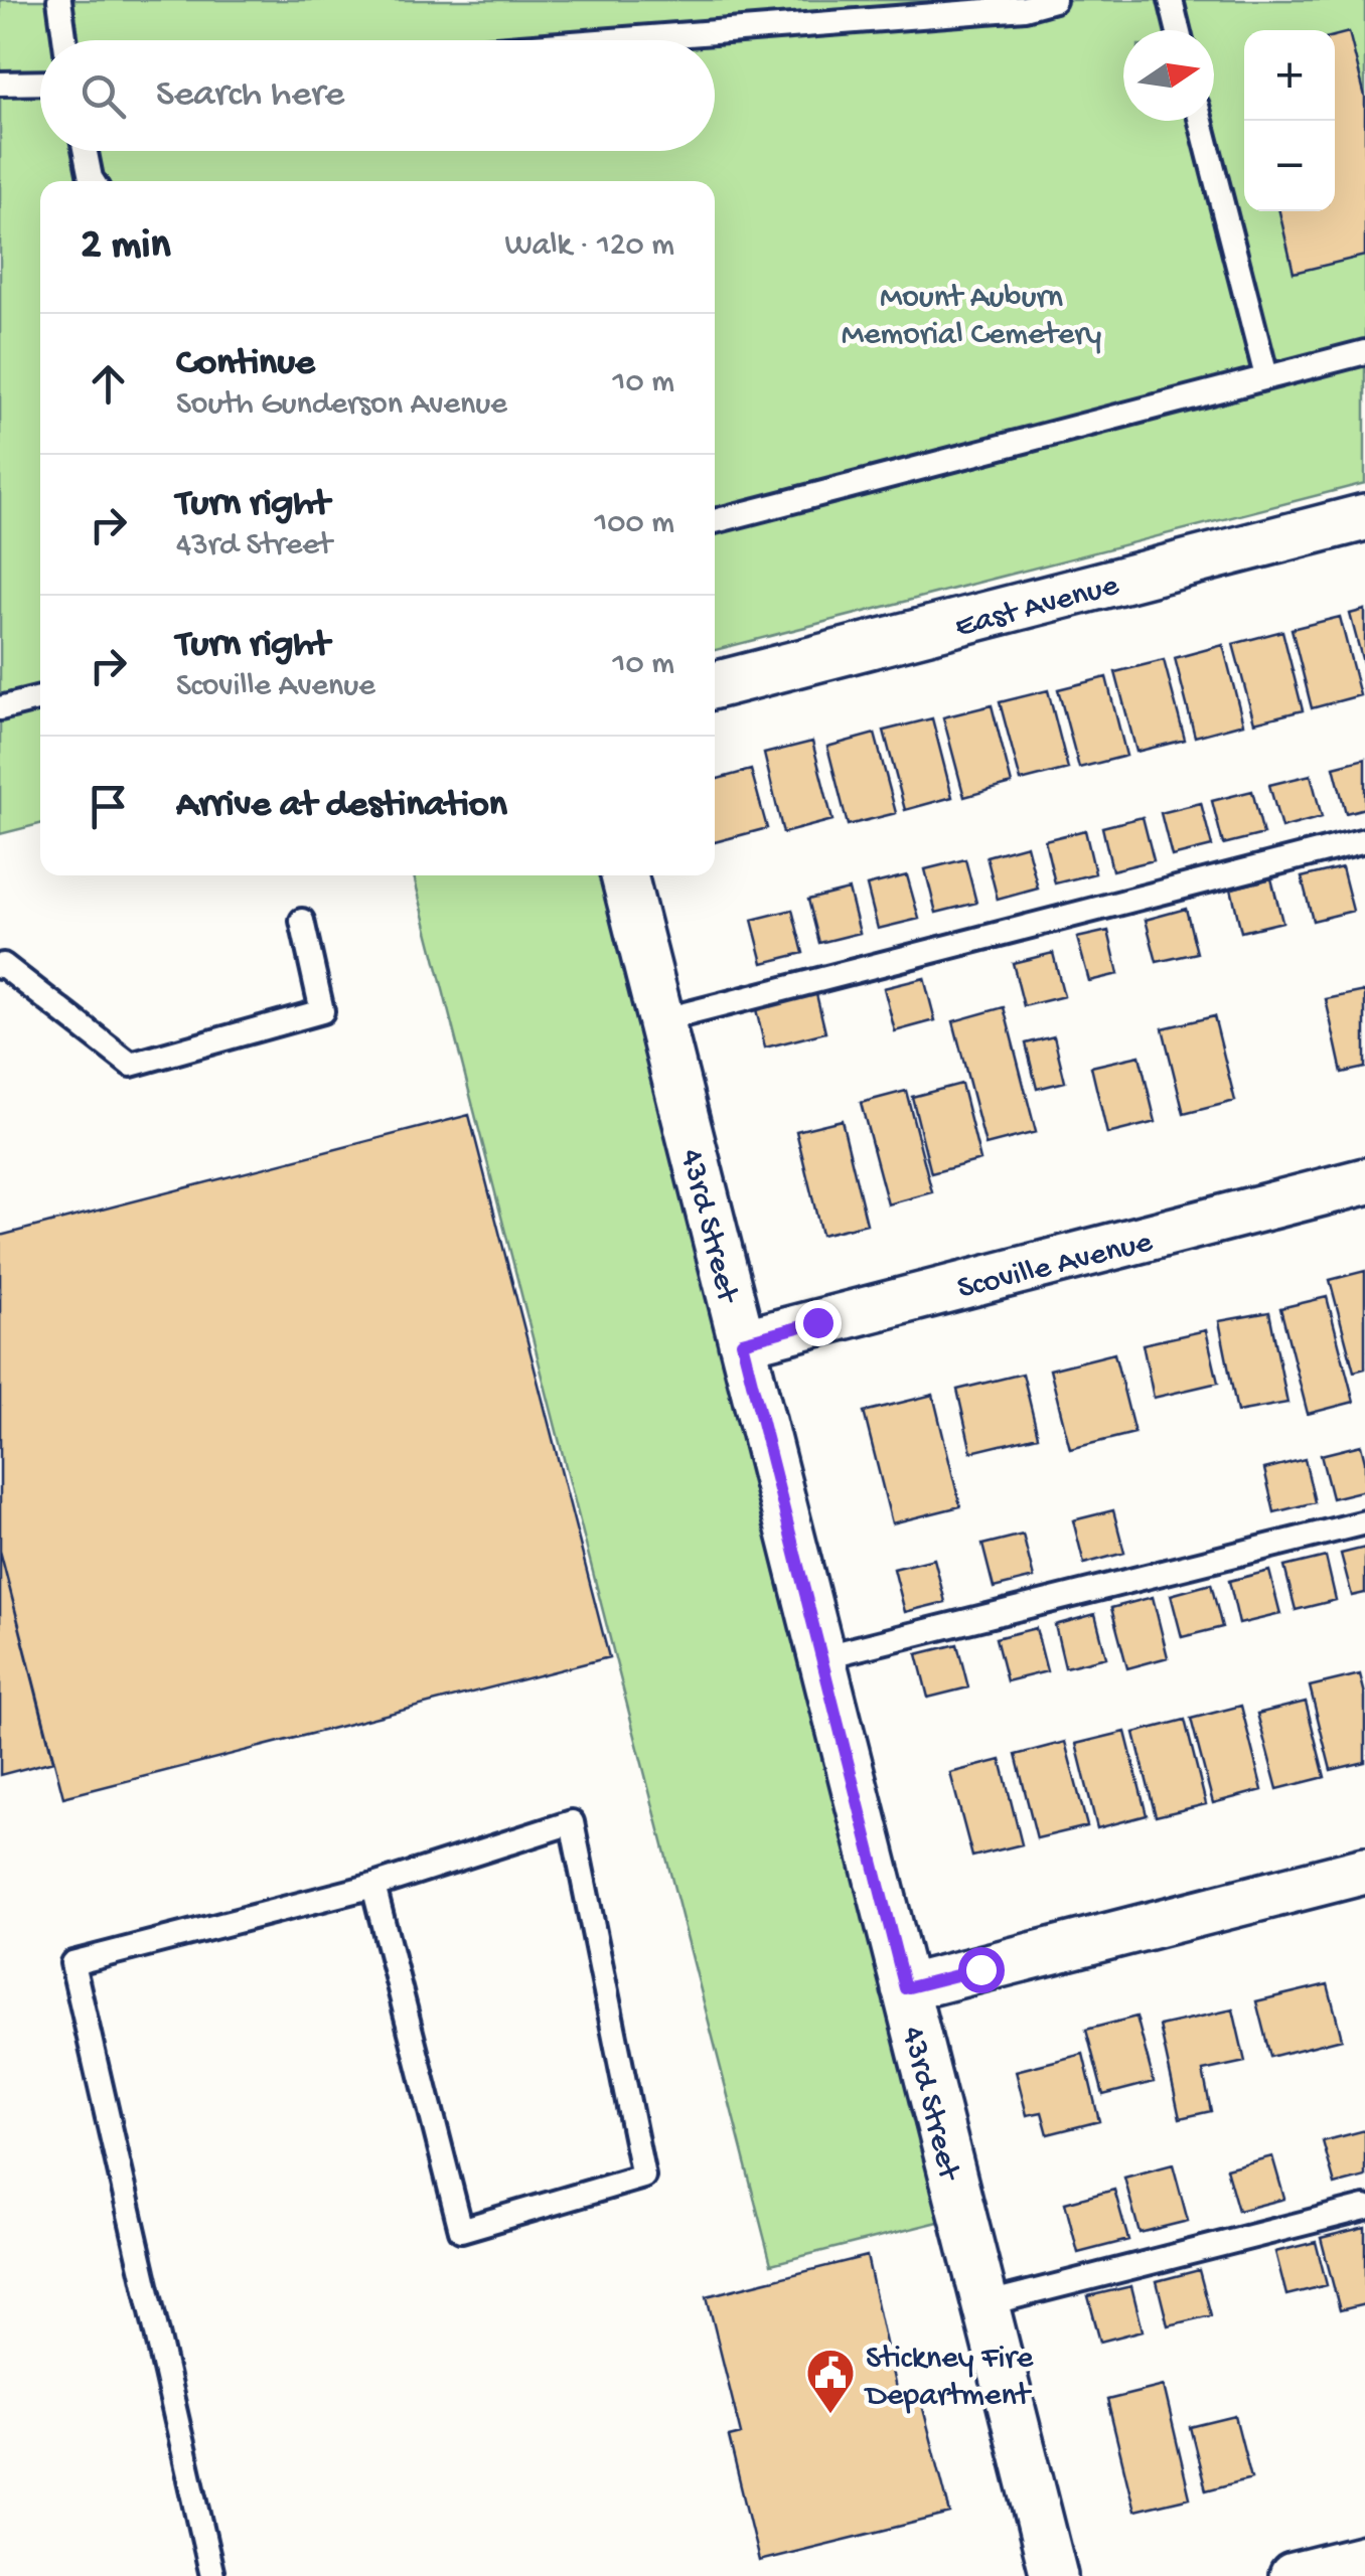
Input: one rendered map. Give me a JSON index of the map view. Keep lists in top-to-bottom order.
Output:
{
  "streets": {
    "street": ["East Avenue", "43rd Street", "Scoville Avenue"]
  },
  "crossings": [
    ["43rd Street", "Scoville Avenue"]
  ],
  "parks": ["Mount Auburn Memorial Cemetery"],
  "places": {
    "public building": ["Stickney Fire Department"]
  },
  "north": "right",
  "page": {
    "map_buttons": ["+", "−"],
    "search": "Search here",
    "heading": ["2 min", "Walk · 120 m"],
    "list": [
      ["Continue", "South Gunderson Avenue", "10 m"],
      ["Turn right", "43rd Street", "100 m"],
      ["Turn right", "Scoville Avenue", "10 m"],
      "Arrive at destination"
    ]
  }
}
